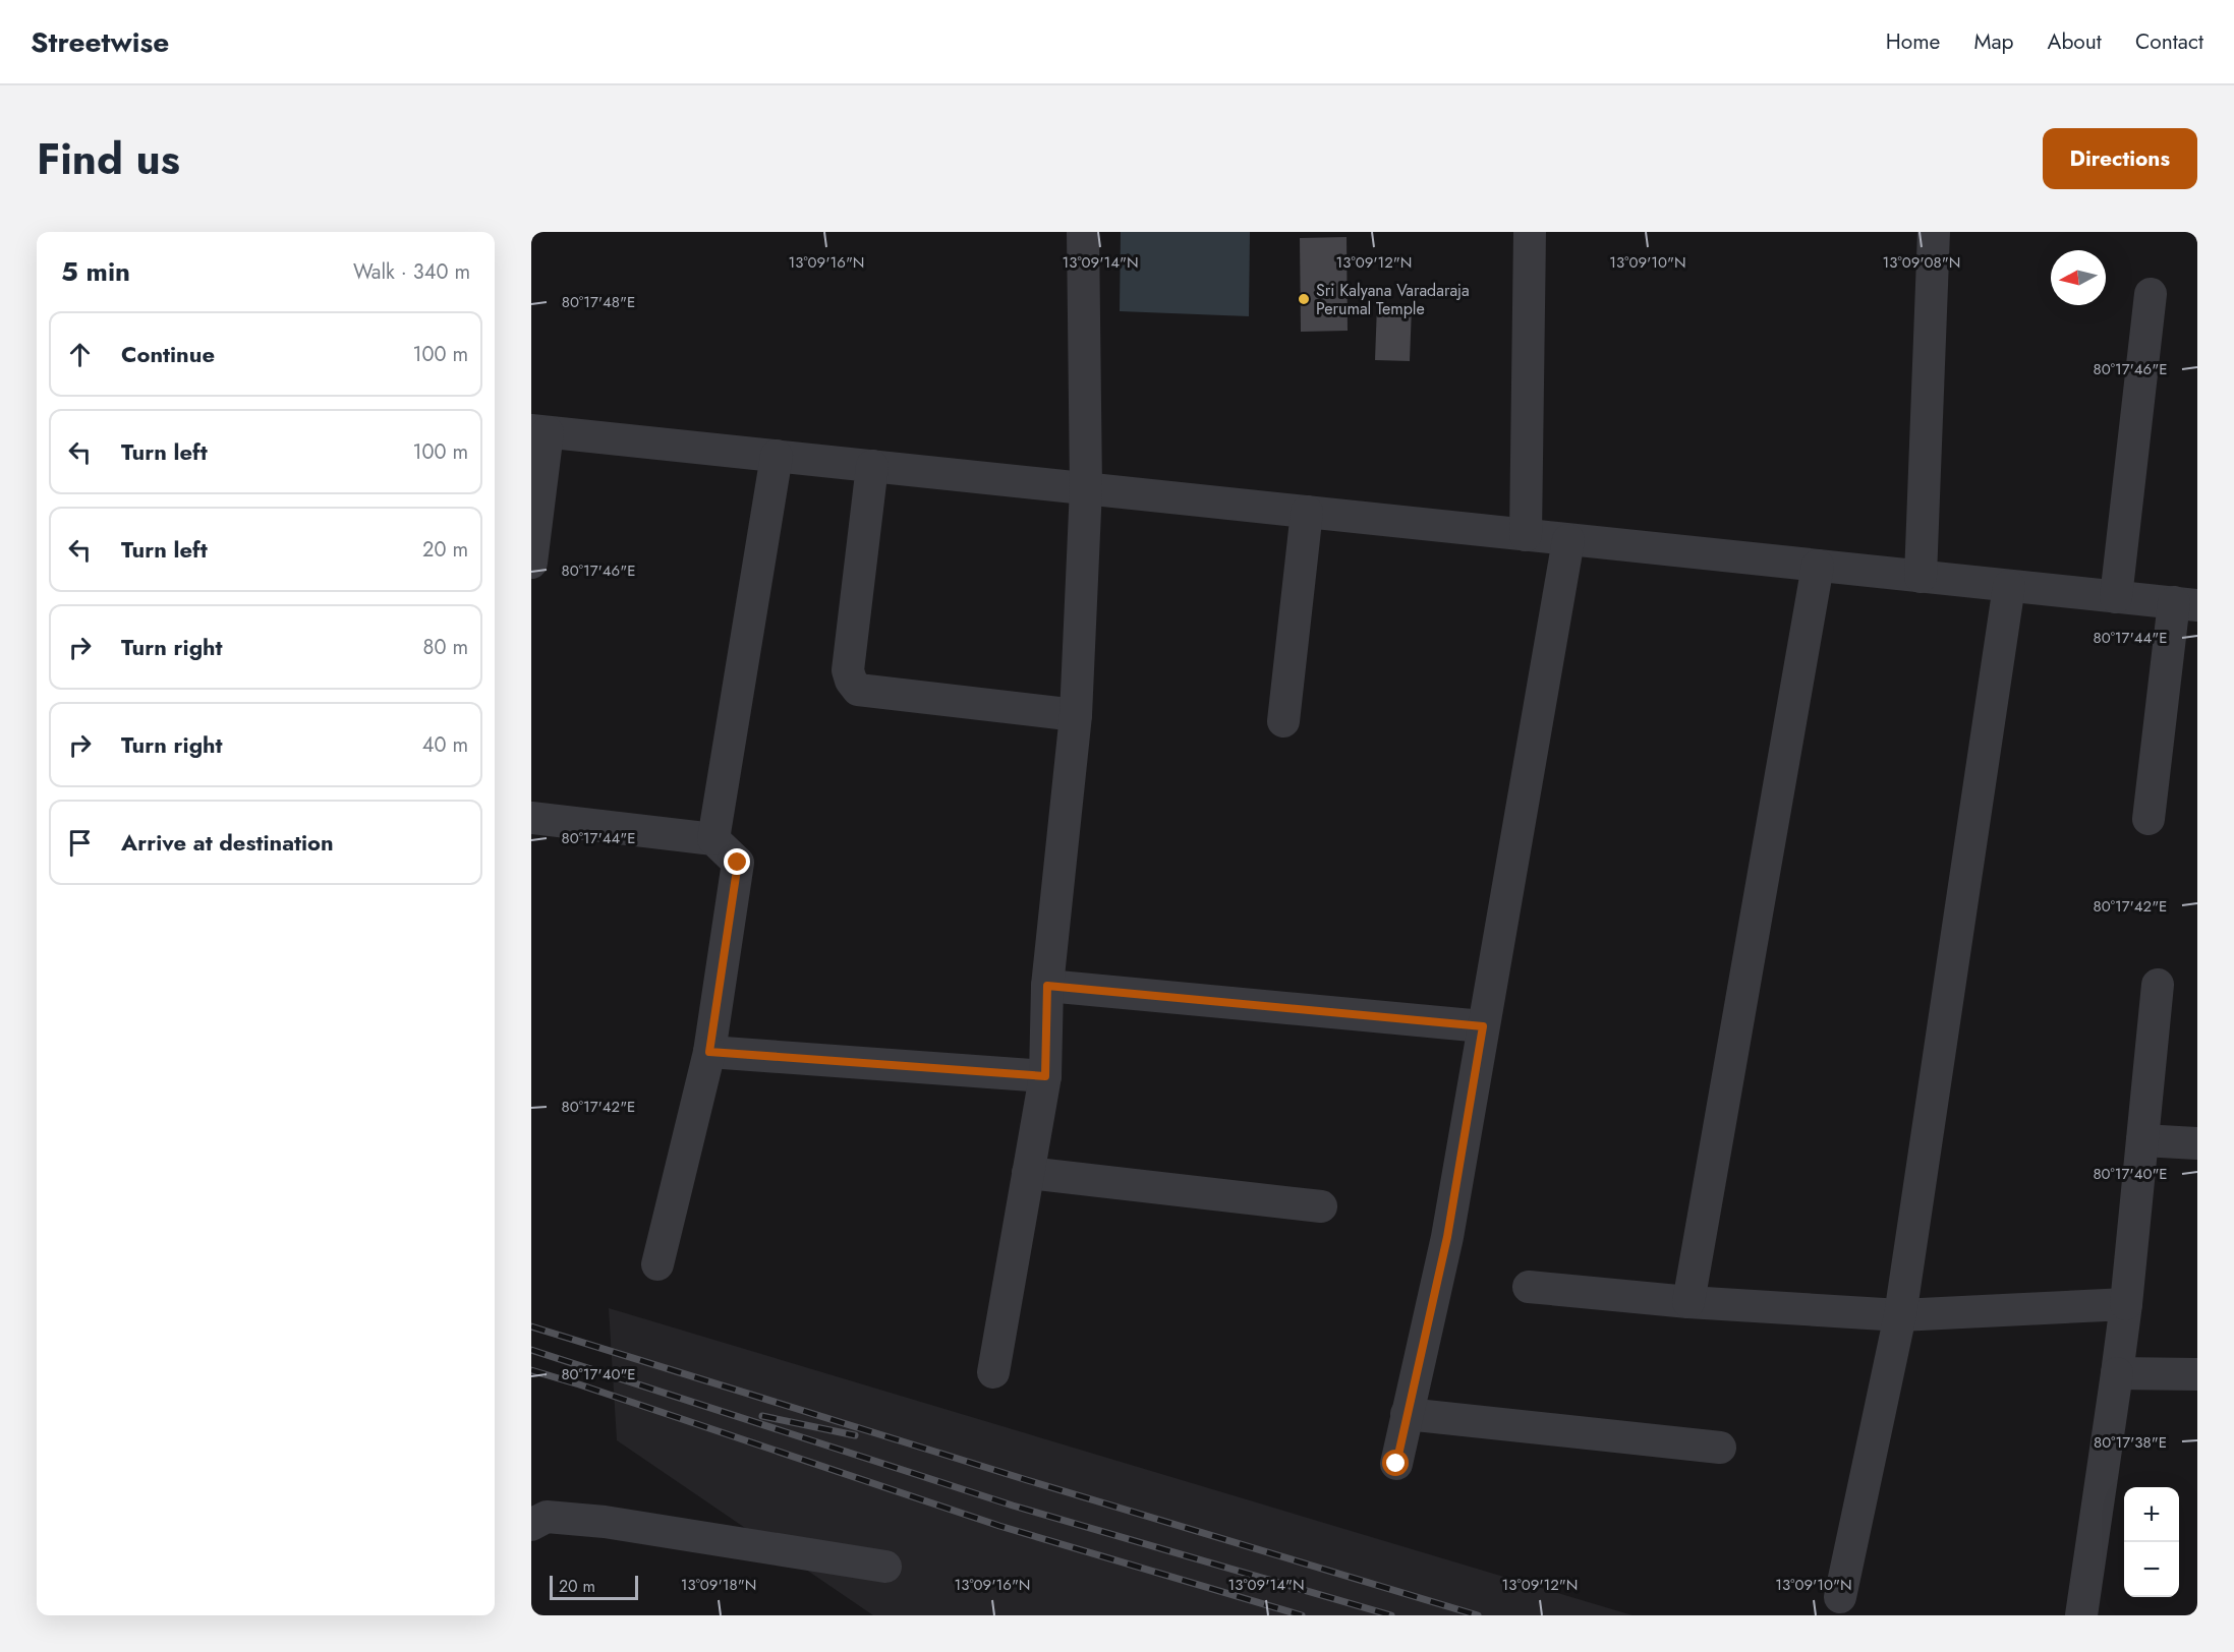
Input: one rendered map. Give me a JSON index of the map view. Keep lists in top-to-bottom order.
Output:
{
  "places": ["Sri Kalyana Varadaraja Perumal Temple"],
  "scale_bar": "20 m",
  "north": "left",
  "page": {
    "header": "Streetwise",
    "nav": [
      "Home",
      "Map",
      "About",
      "Contact"
    ],
    "title": "Find us",
    "buttons": "Directions",
    "heading": ["5 min", "Walk · 340 m"],
    "list": [
      ["Continue", "100 m"],
      ["Turn left", "100 m"],
      ["Turn left", "20 m"],
      ["Turn right", "80 m"],
      ["Turn right", "40 m"],
      "Arrive at destination"
    ],
    "map_buttons": ["+", "−"],
    "scale": "20 m"
  },
  "coordinates": [
    "13°09'16\"N",
    "13°09'14\"N",
    "13°09'12\"N",
    "13°09'10\"N",
    "13°09'08\"N",
    "80°17'48\"E",
    "80°17'46\"E",
    "80°17'44\"E",
    "80°17'42\"E",
    "80°17'40\"E",
    "80°17'38\"E",
    "13°09'18\"N"
  ]
}
